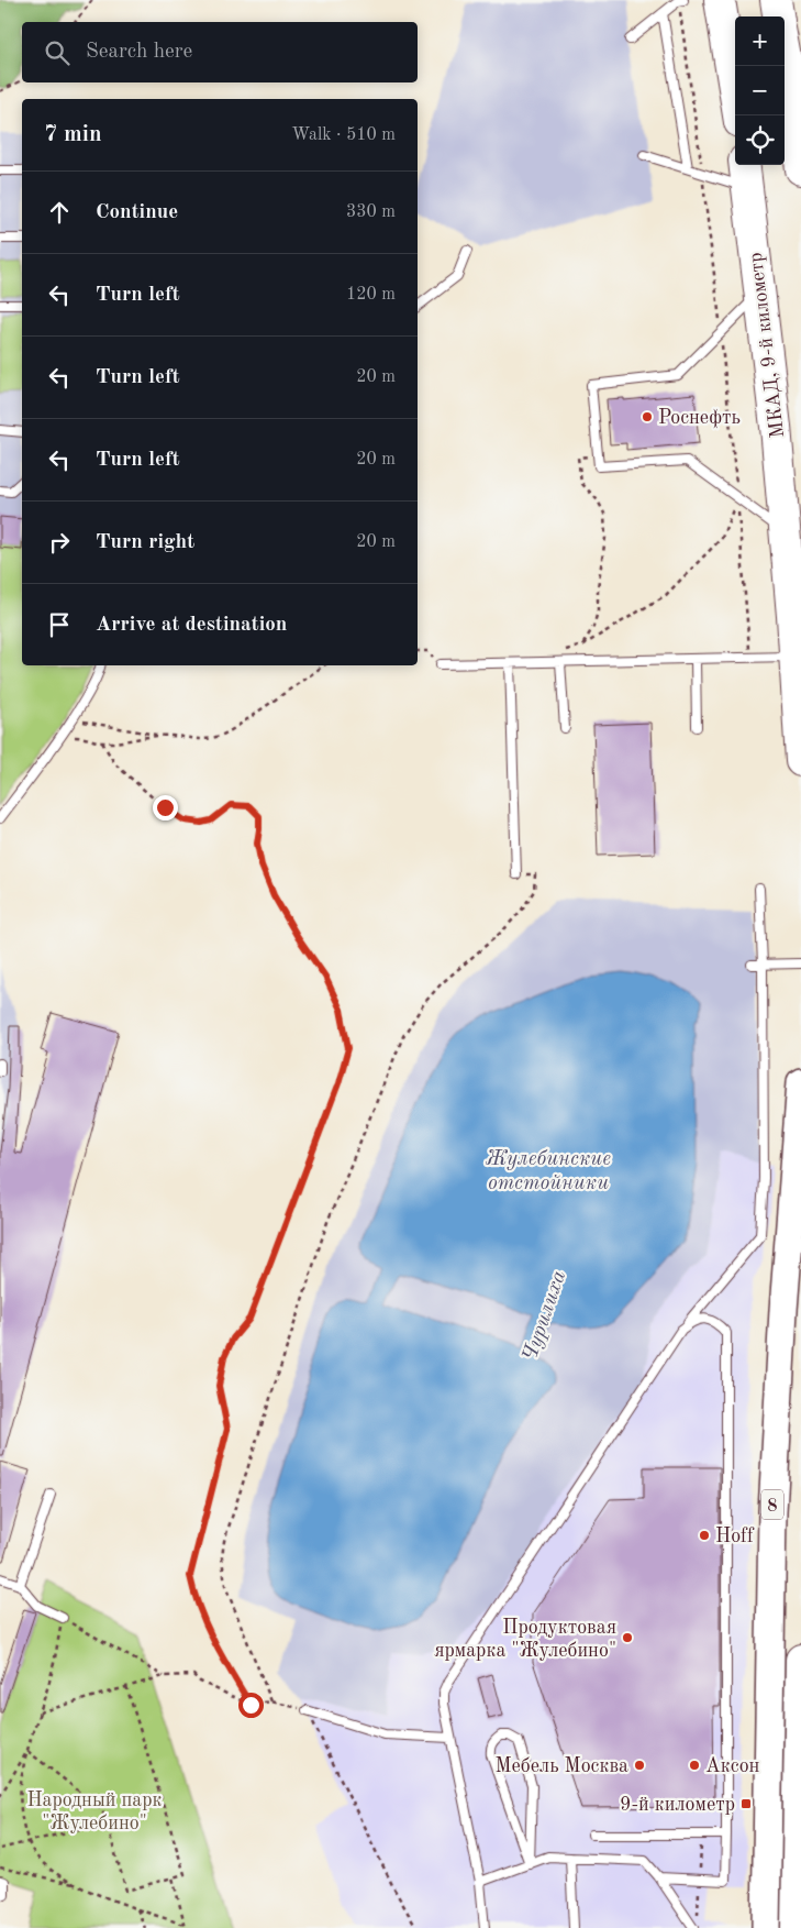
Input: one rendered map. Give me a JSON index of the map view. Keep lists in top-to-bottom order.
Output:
{
  "streets": {
    "highway": ["МКАД, 9-й километр"],
    "main road": ["8"]
  },
  "water": ["Жулебинские отстойники", "Чурилиха"],
  "parks": ["Народный парк \"Жулебино\""],
  "places": {
    "other": [
      "Роснефть",
      "Hoff",
      "Продуктовая ярмарка \"Жулебино\"",
      "Мебель Москва",
      "Аксон"
    ],
    "transit": ["9-й километр"]
  },
  "page": {
    "map_buttons": ["+", "−"],
    "search": "Search here",
    "heading": ["7 min", "Walk · 510 m"],
    "list": [
      ["Continue", "330 m"],
      ["Turn left", "120 m"],
      ["Turn left", "20 m"],
      ["Turn left", "20 m"],
      ["Turn right", "20 m"],
      "Arrive at destination"
    ]
  }
}
